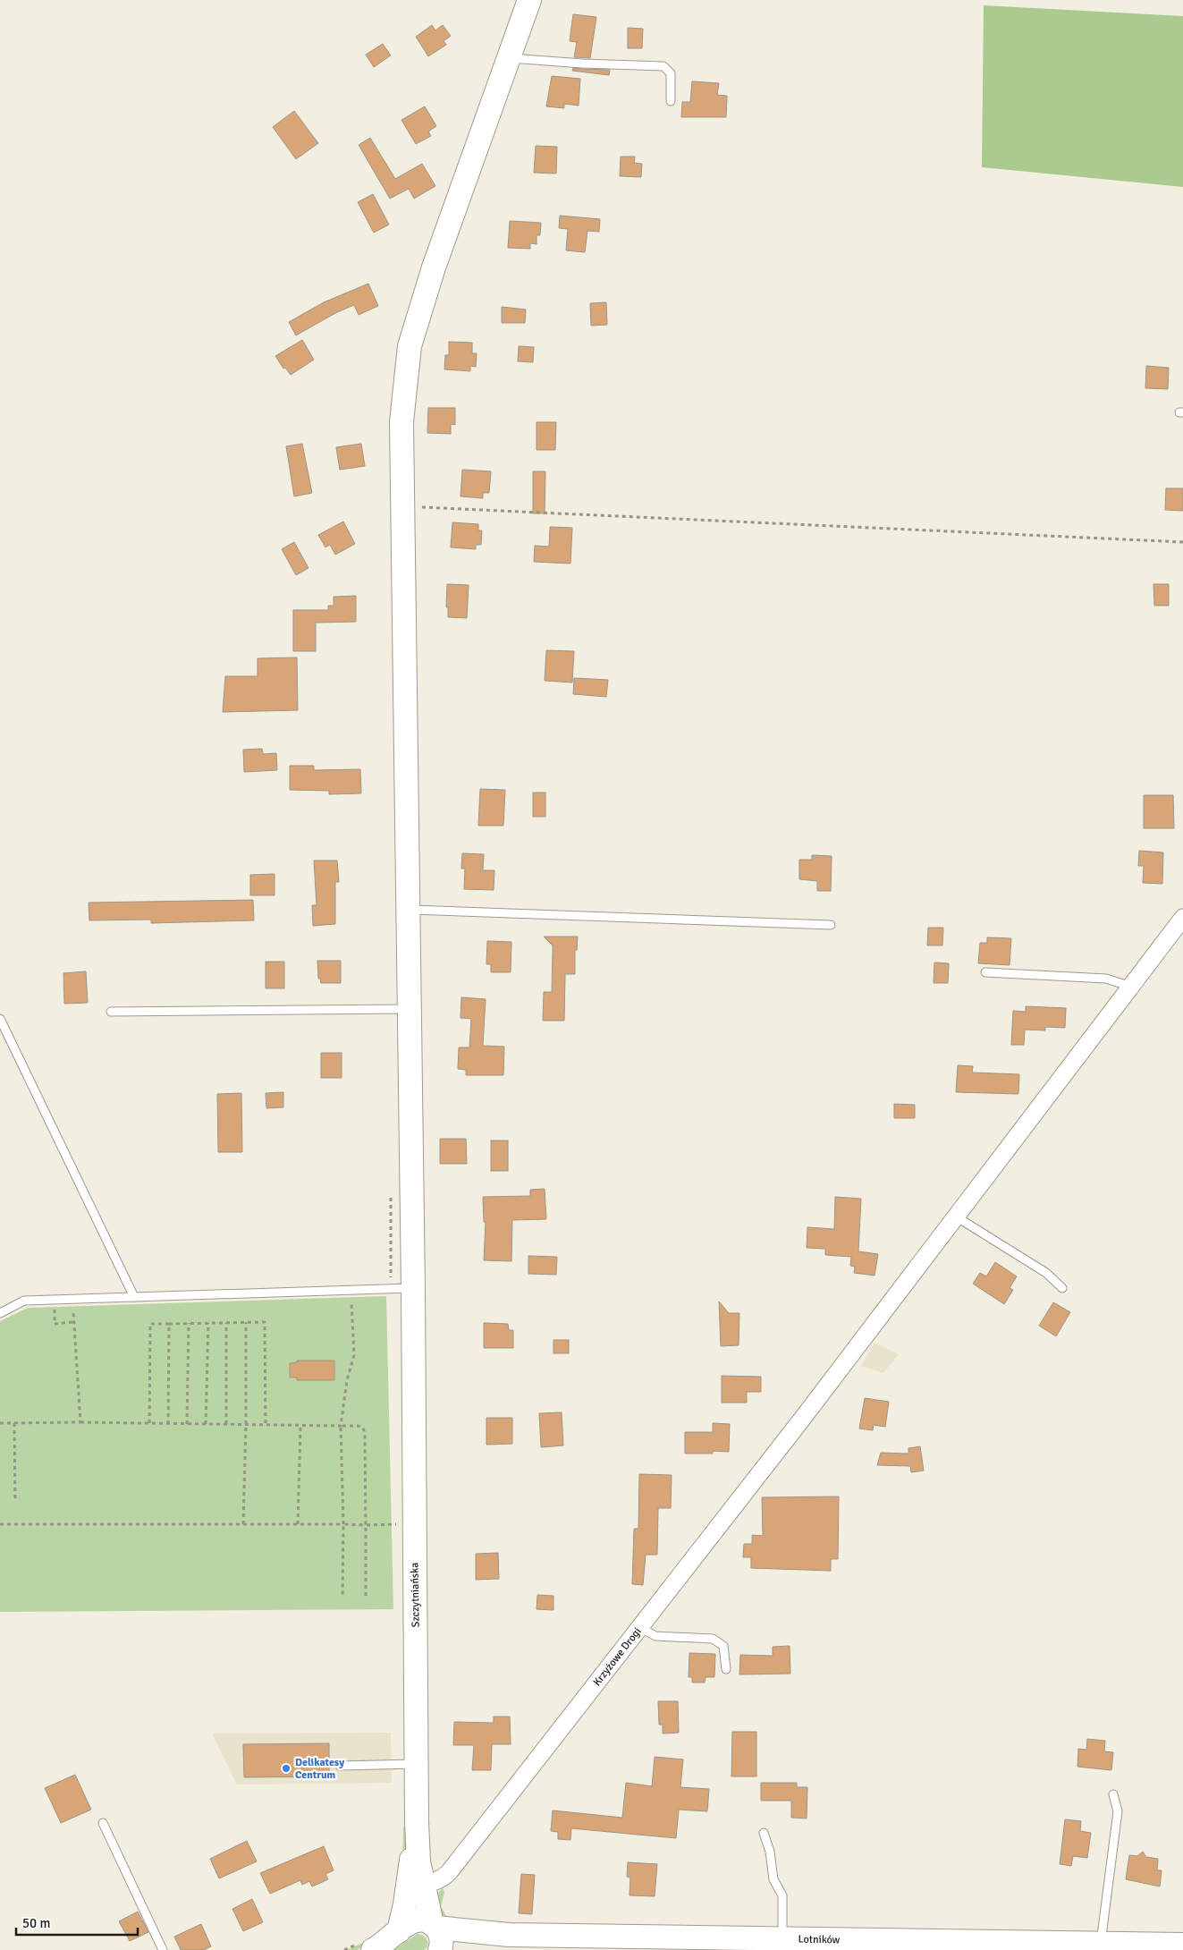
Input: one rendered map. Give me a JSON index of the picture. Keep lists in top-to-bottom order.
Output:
{
  "streets": {
    "street": ["Szczytniańska", "Krzyżowe Drogi", "Lotników"]
  },
  "crossings": [
    ["Szczytniańska", "Krzyżowe Drogi"],
    ["Szczytniańska", "Lotników"]
  ],
  "places": ["Delikatesy Centrum"],
  "scale_bar": "50 m"
}
